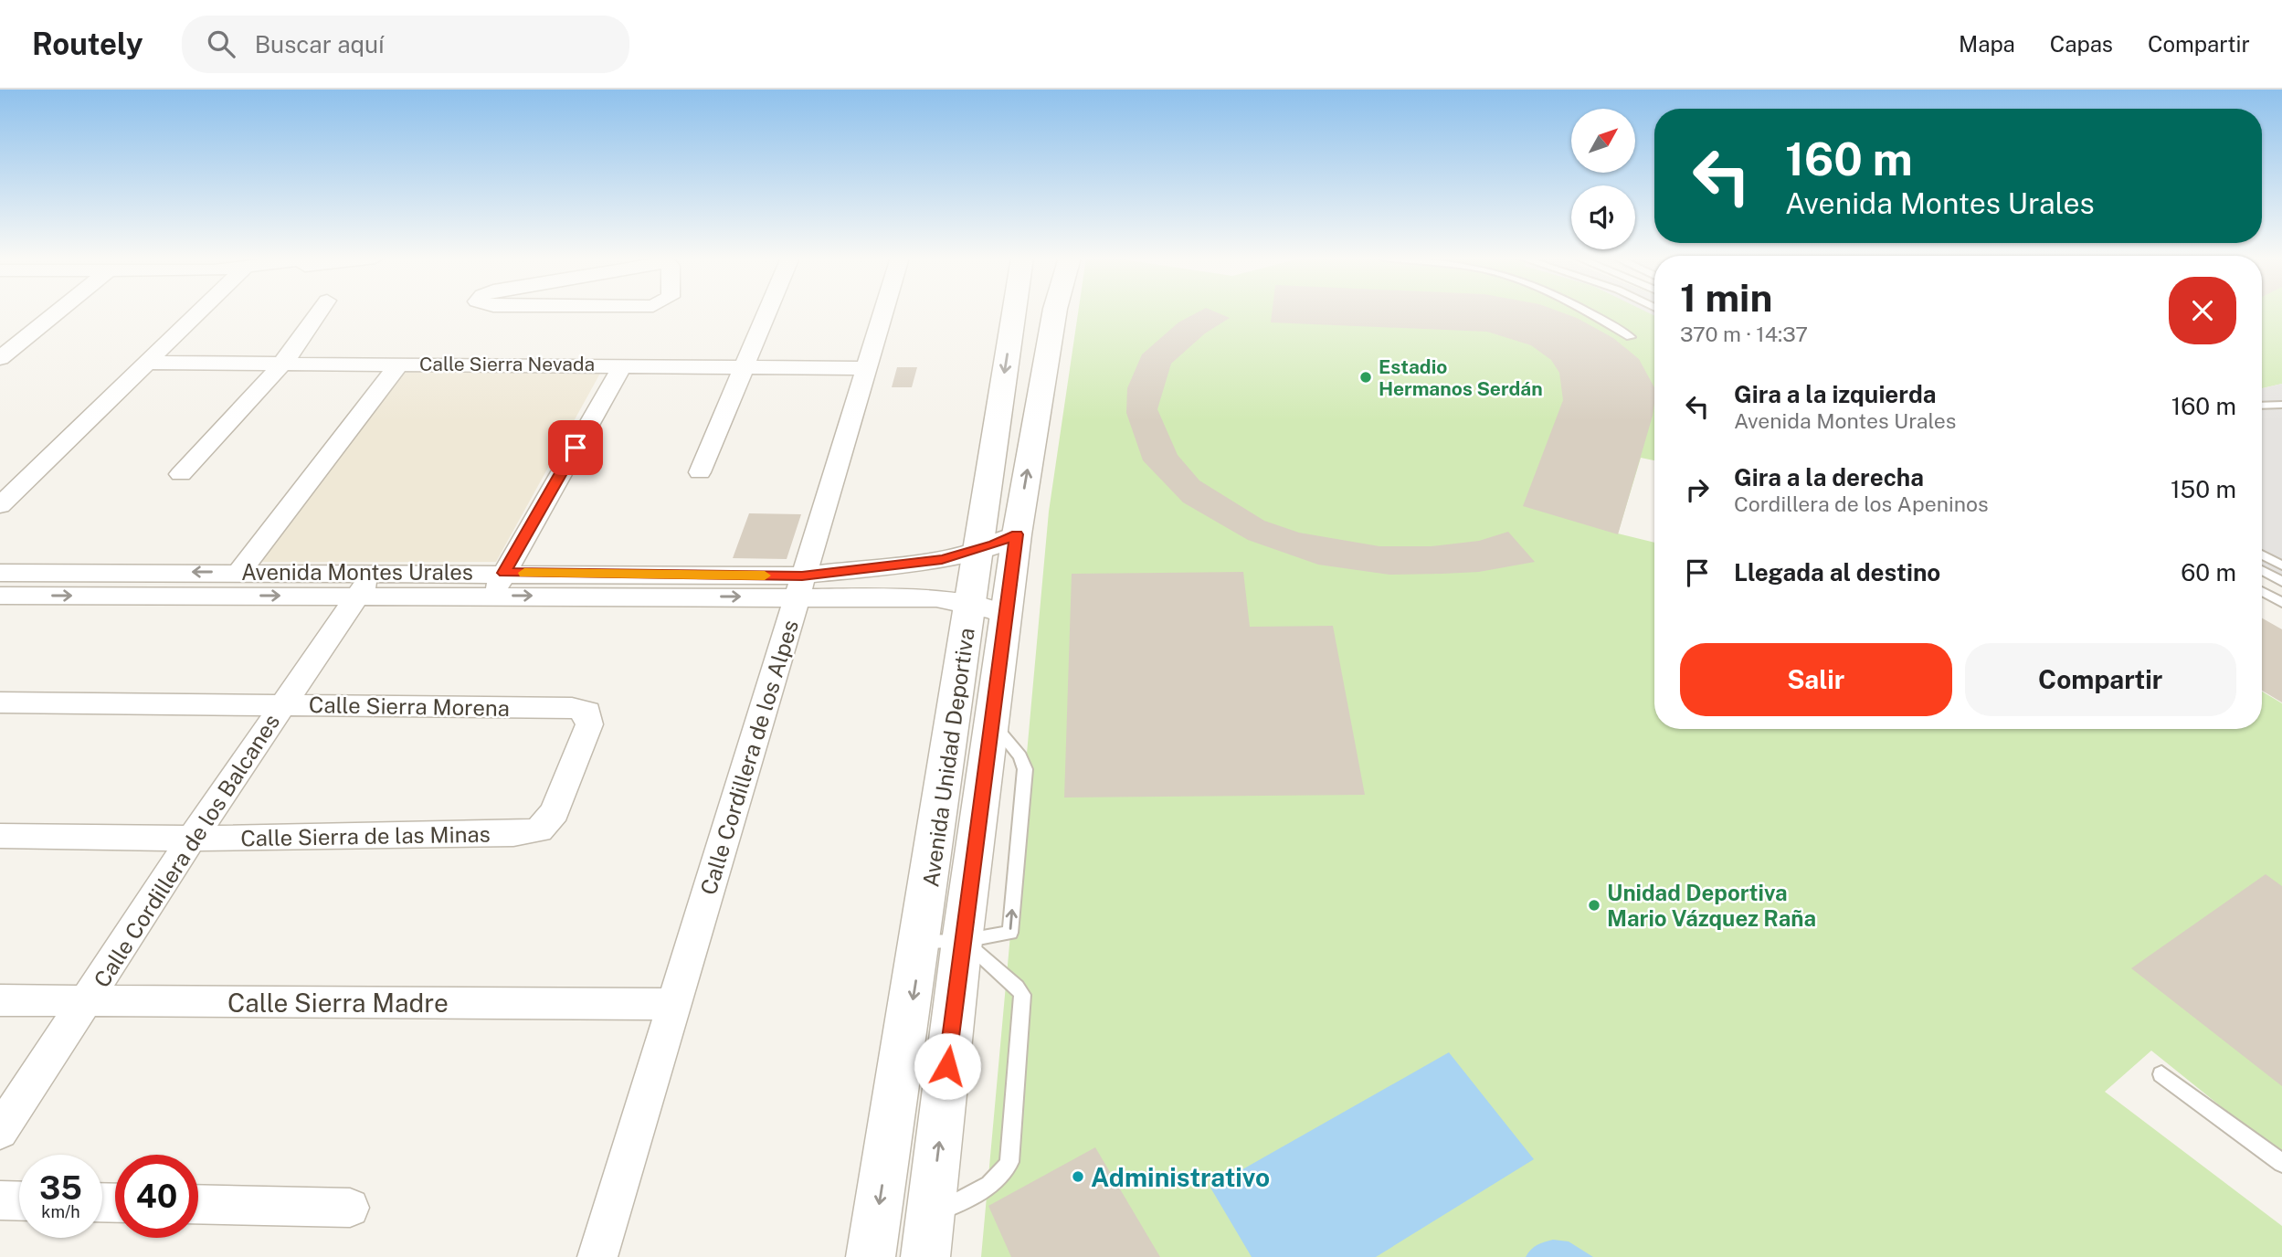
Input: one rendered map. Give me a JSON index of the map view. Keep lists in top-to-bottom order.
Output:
{
  "streets": {
    "street": [
      "Calle Sierra Nevada",
      "Avenida Montes Urales",
      "Calle Sierra Morena",
      "Calle Cordillera de los Alpes",
      "Avenida Unidad Deportiva",
      "Calle Sierra de las Minas",
      "Calle Cordillera de los Balcanes",
      "Calle Sierra Madre"
    ]
  },
  "crossings": [
    ["Calle Sierra Nevada", "Calle Cordillera de los Alpes"],
    ["Avenida Montes Urales", "Calle Cordillera de los Alpes"],
    ["Avenida Montes Urales", "Avenida Unidad Deportiva"],
    ["Avenida Montes Urales", "Calle Cordillera de los Balcanes"],
    ["Calle Sierra Morena", "Calle Sierra de las Minas"],
    ["Calle Sierra Morena", "Calle Cordillera de los Balcanes"],
    ["Calle Cordillera de los Alpes", "Calle Sierra Madre"],
    ["Calle Sierra de las Minas", "Calle Cordillera de los Balcanes"],
    ["Calle Cordillera de los Balcanes", "Calle Sierra Madre"]
  ],
  "places": ["Estadio Hermanos Serdán", "Unidad Deportiva Mario Vázquez Raña", "Administrativo"],
  "north": "top right",
  "page": {
    "header": "Routely",
    "search": "Buscar aquí",
    "nav": ["Mapa", "Capas", "Compartir"],
    "turn": ["160 m", "Avenida Montes Urales"],
    "heading": ["1 min", "370 m · 14:37"],
    "list": [
      {
        "name": "Gira a la izquierda",
        "note": "Avenida Montes Urales",
        "value": "160 m"
      },
      {
        "name": "Gira a la derecha",
        "note": "Cordillera de los Apeninos",
        "value": "150 m"
      },
      {
        "name": "Llegada al destino",
        "value": "60 m"
      }
    ],
    "buttons": ["Salir", "Compartir"],
    "speed": "35 km/h",
    "limit": "40"
  }
}
